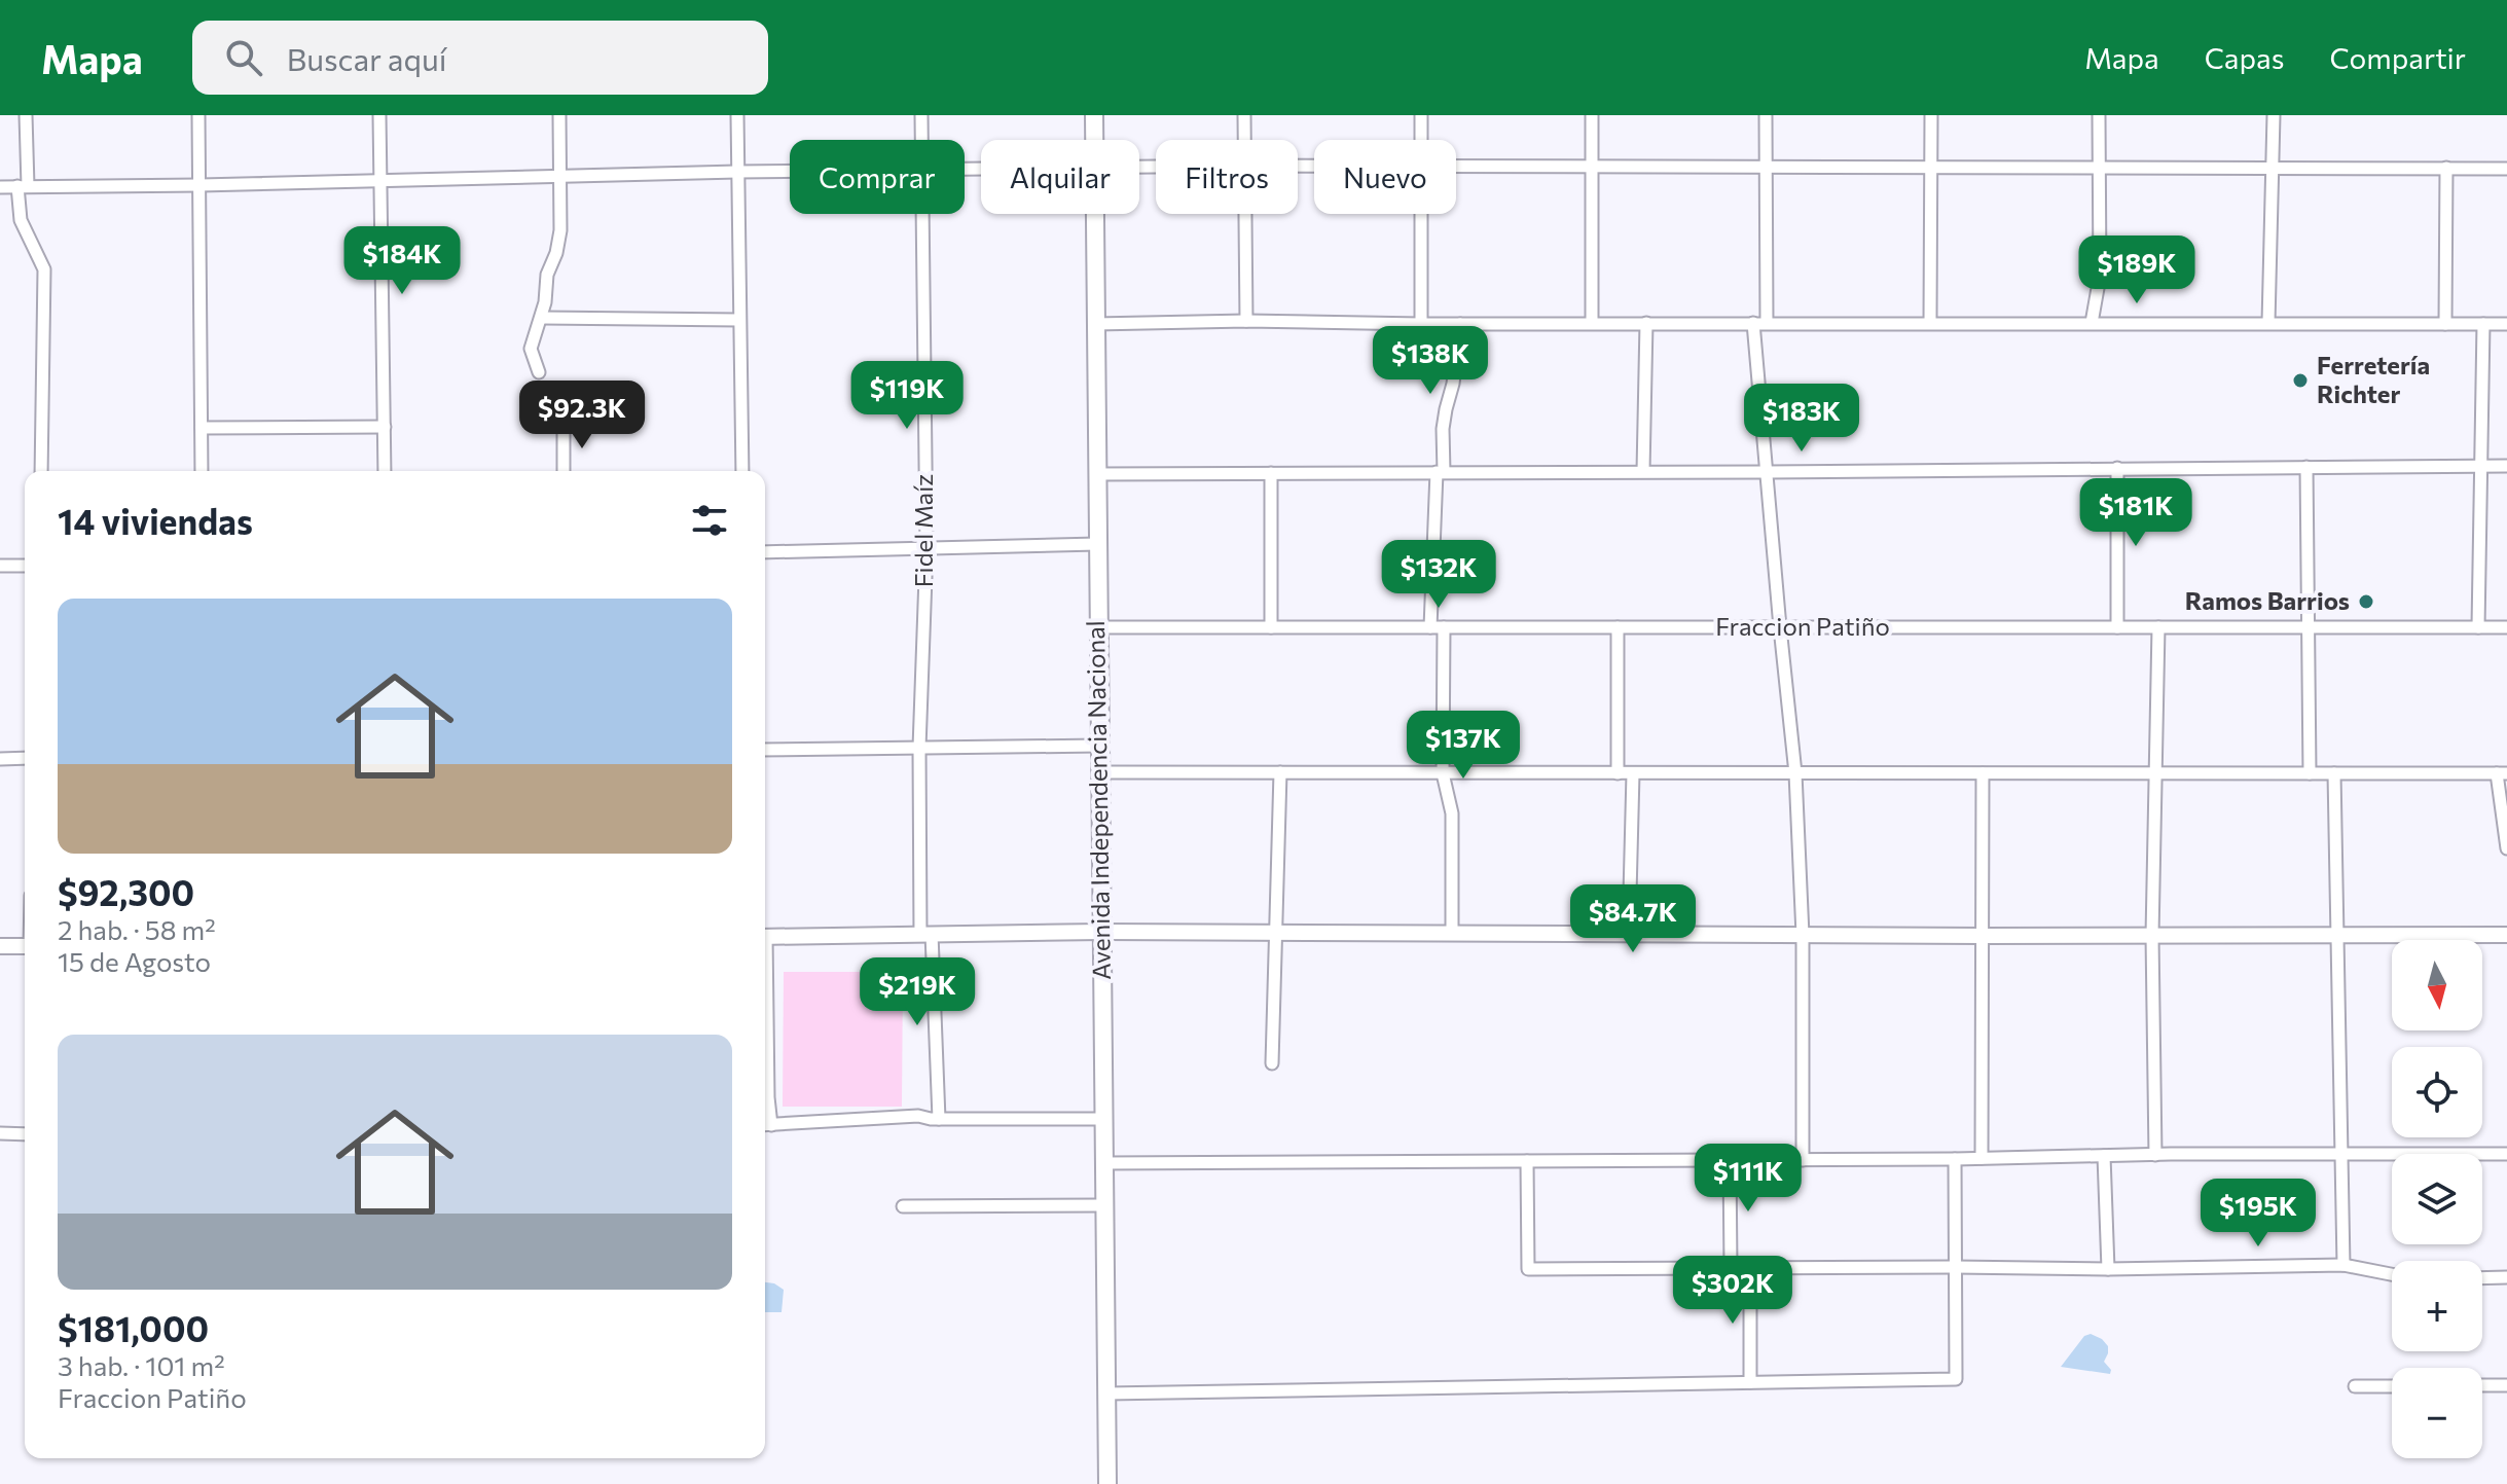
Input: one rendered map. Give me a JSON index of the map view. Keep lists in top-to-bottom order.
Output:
{
  "streets": {
    "main road": ["Avenida Independencia Nacional"],
    "street": ["Fidel Maíz", "Fraccion Patiño"]
  },
  "crossings": [
    ["Fraccion Patiño", "Avenida Independencia Nacional"]
  ],
  "places": ["Ferretería Richter", "Ramos Barrios"],
  "north": "bottom",
  "page": {
    "header": "Mapa",
    "search": "Buscar aquí",
    "nav": ["Mapa", "Capas", "Compartir"],
    "chip": [
      "Comprar",
      "Alquilar",
      "Filtros",
      "Nuevo"
    ],
    "price": [
      "$184K",
      "$189K",
      "$138K",
      "$119K",
      "$92.3K",
      "$183K",
      "$181K",
      "$132K",
      "$137K",
      "$84.7K",
      "$219K",
      "$111K",
      "$195K",
      "$302K"
    ],
    "heading": "14 viviendas",
    "list": [
      {
        "name": "$92,300",
        "note": "2 hab. · 58 m² · 15 de Agosto"
      },
      {
        "name": "$181,000",
        "note": "3 hab. · 101 m² · Fraccion Patiño"
      }
    ],
    "map_buttons": ["+", "−"]
  }
}
